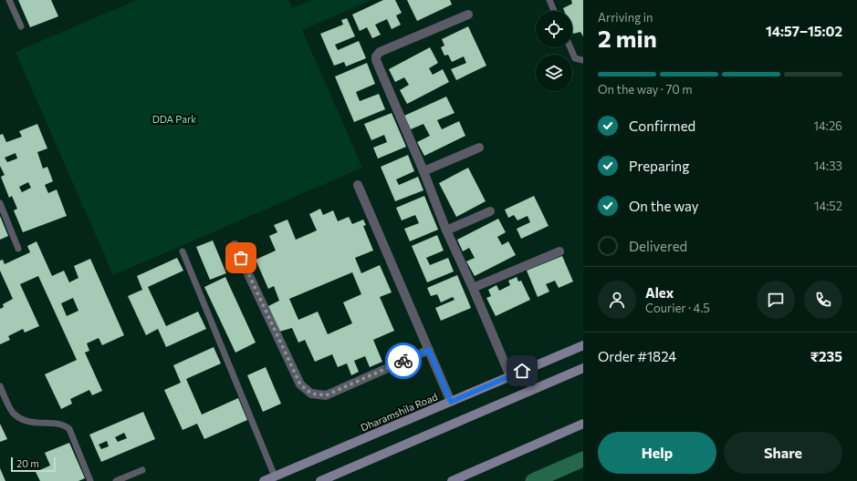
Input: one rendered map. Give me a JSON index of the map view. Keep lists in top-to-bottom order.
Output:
{
  "streets": {
    "street": ["Dharamshila Road"]
  },
  "parks": ["DDA Park"],
  "scale_bar": "20 m",
  "page": {
    "heading": ["2 min", "Arriving in", "14:57–15:02"],
    "panel": [
      "Alex",
      "Courier · 4.5",
      "Order #1824",
      "₹235"
    ],
    "bar": "On the way · 70 m",
    "list": [
      ["Confirmed", "14:26"],
      ["Preparing", "14:33"],
      ["On the way", "14:52"],
      "Delivered"
    ],
    "buttons": ["Help", "Share"],
    "scale": "20 m"
  }
}
